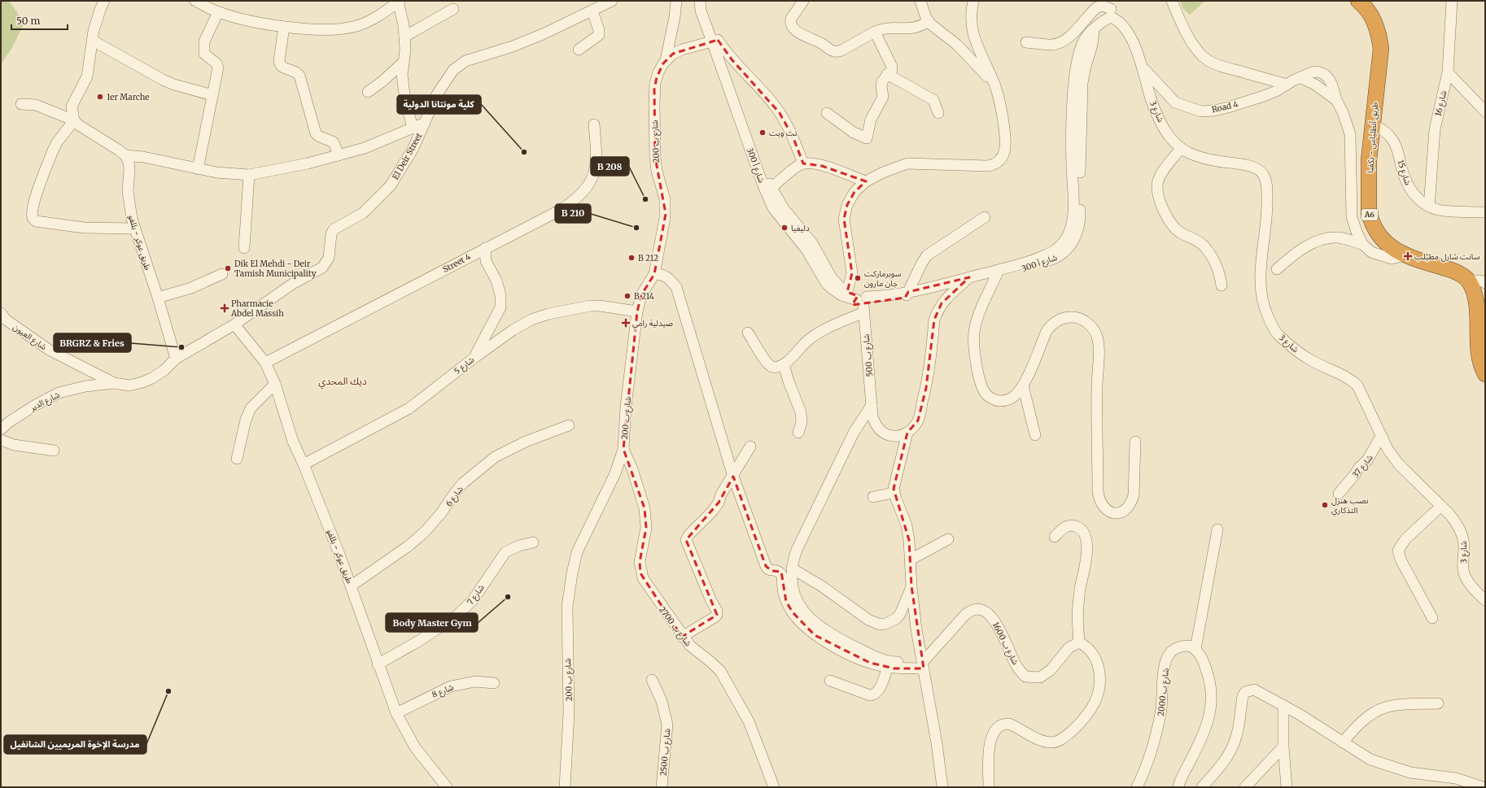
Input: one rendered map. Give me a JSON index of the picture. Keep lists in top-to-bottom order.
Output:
{
  "streets": {
    "highway": ["طريق أنطلياس - بكفيا", "A6"],
    "street": [
      "شارع 16",
      "Road 4",
      "شارع 3",
      "شارع ب 200",
      "El Deir Street",
      "شارع أ 300",
      "شارع 15",
      "طريق عوكر - بللفو",
      "Street 4",
      "شارع العيون",
      "شارع ب 500",
      "شارع 5",
      "شارع الدير",
      "شارع 37",
      "شارع 6",
      "شارع 7",
      "شارع ب 2700",
      "شارع ب 1600",
      "شارع 8",
      "شارع ب 2000",
      "شارع ب 2500"
    ]
  },
  "crossings": [
    ["شارع 16", "شارع 15"],
    ["Road 4", "شارع 3"],
    ["شارع 3", "شارع 37"],
    ["طريق أنطلياس - بكفيا", "شارع 15"],
    ["شارع ب 200", "شارع أ 300"],
    ["شارع ب 200", "شارع 5"],
    ["شارع ب 200", "شارع ب 2700"],
    ["El Deir Street", "طريق عوكر - بللفو"],
    ["El Deir Street", "شارع العيون"],
    ["El Deir Street", "شارع الدير"],
    ["شارع أ 300", "شارع ب 500"],
    ["طريق عوكر - بللفو", "Street 4"],
    ["طريق عوكر - بللفو", "شارع 5"],
    ["طريق عوكر - بللفو", "شارع 6"],
    ["طريق عوكر - بللفو", "شارع 7"],
    ["طريق عوكر - بللفو", "شارع 8"],
    ["شارع العيون", "شارع الدير"]
  ],
  "districts": ["ديك المحدي"],
  "places": {
    "other": [
      "1er Marche",
      "نت ويت",
      "كلية مونتانا الدولية",
      "B 208",
      "B 210",
      "دليفيا",
      "B 212",
      "Dik El Mehdi - Deir Tamish Municipality",
      "سوبرماركت جان مارون",
      "B 214",
      "BRGRZ & Fries",
      "نصب هنزل التذكاري",
      "Body Master Gym",
      "مدرسة الإخوة المريميين الشانفيل"
    ],
    "health": ["سانت شارل مطيلب", "Pharmacie Abdel Massih", "صيدلية رامي"]
  },
  "scale_bar": "50 m"
}
